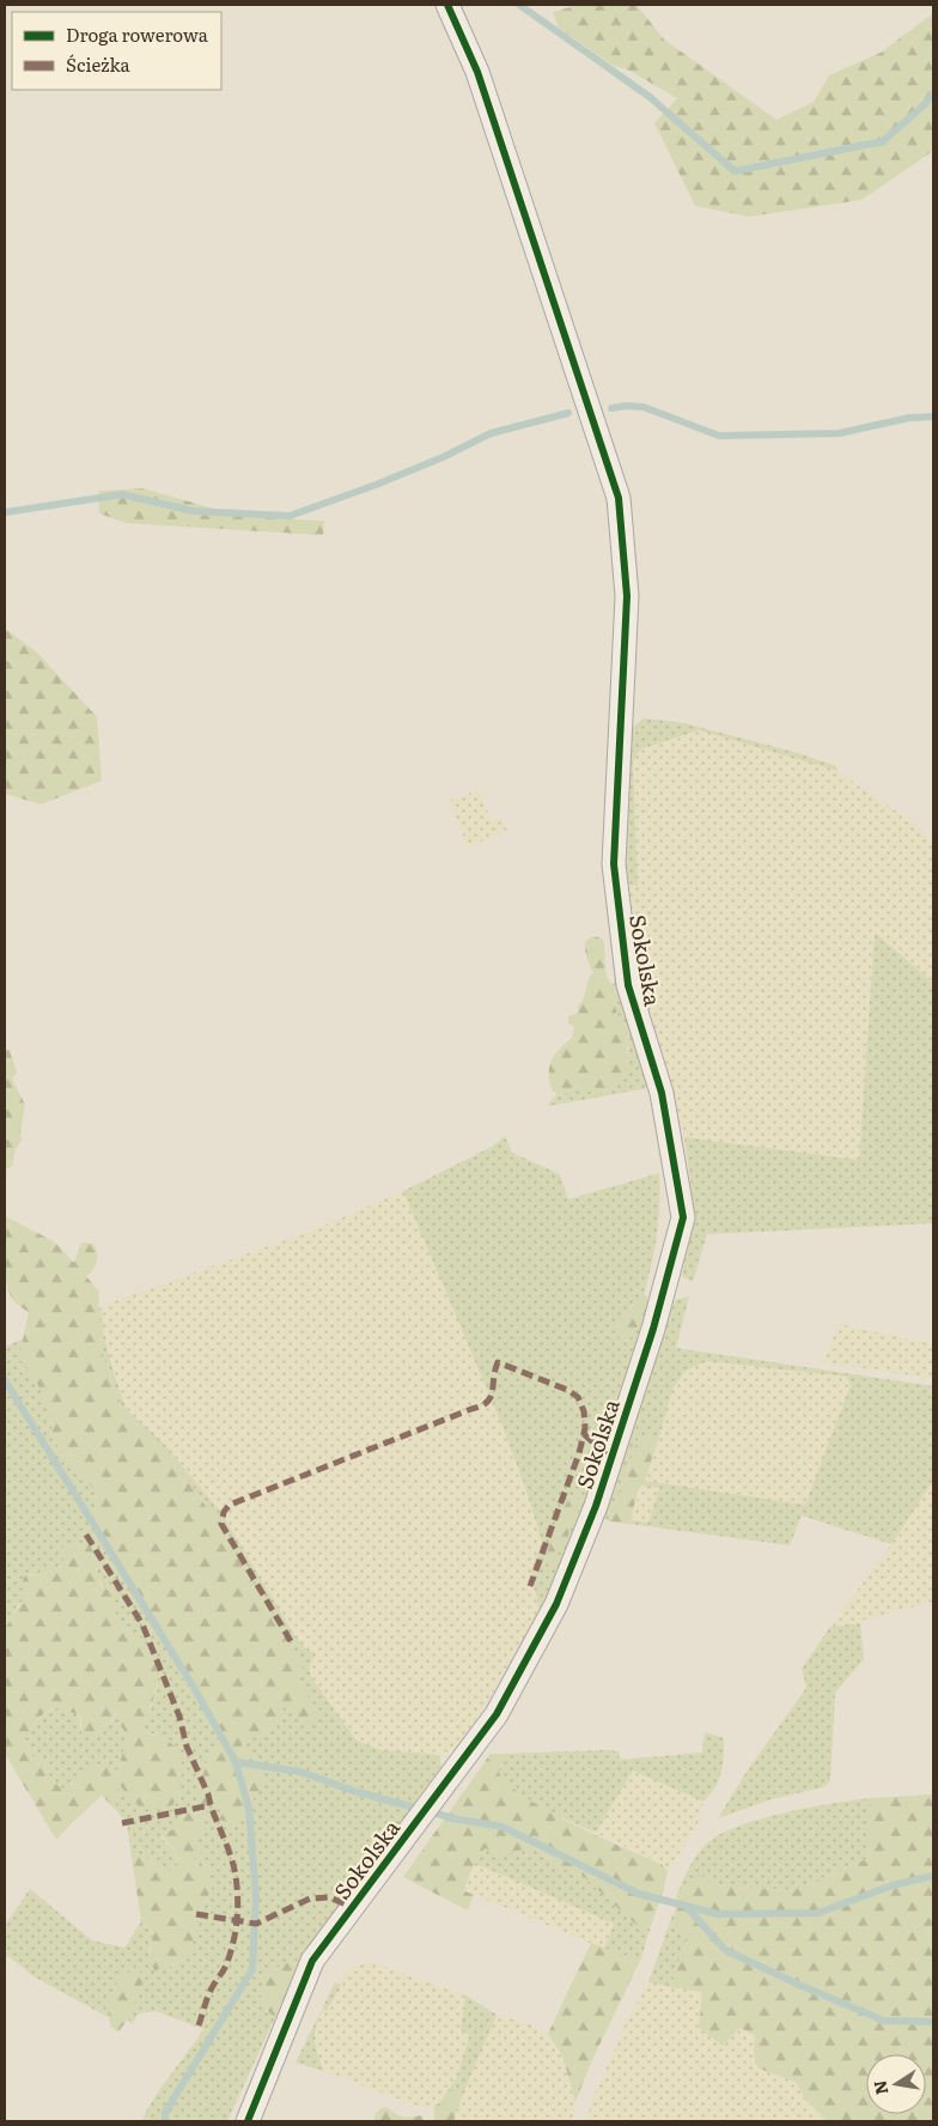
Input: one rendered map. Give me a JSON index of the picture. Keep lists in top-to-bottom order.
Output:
{
  "streets": {
    "street": ["Sokolska"]
  },
  "legend": ["Droga rowerowa", "Ścieżka"],
  "north": "left"
}
